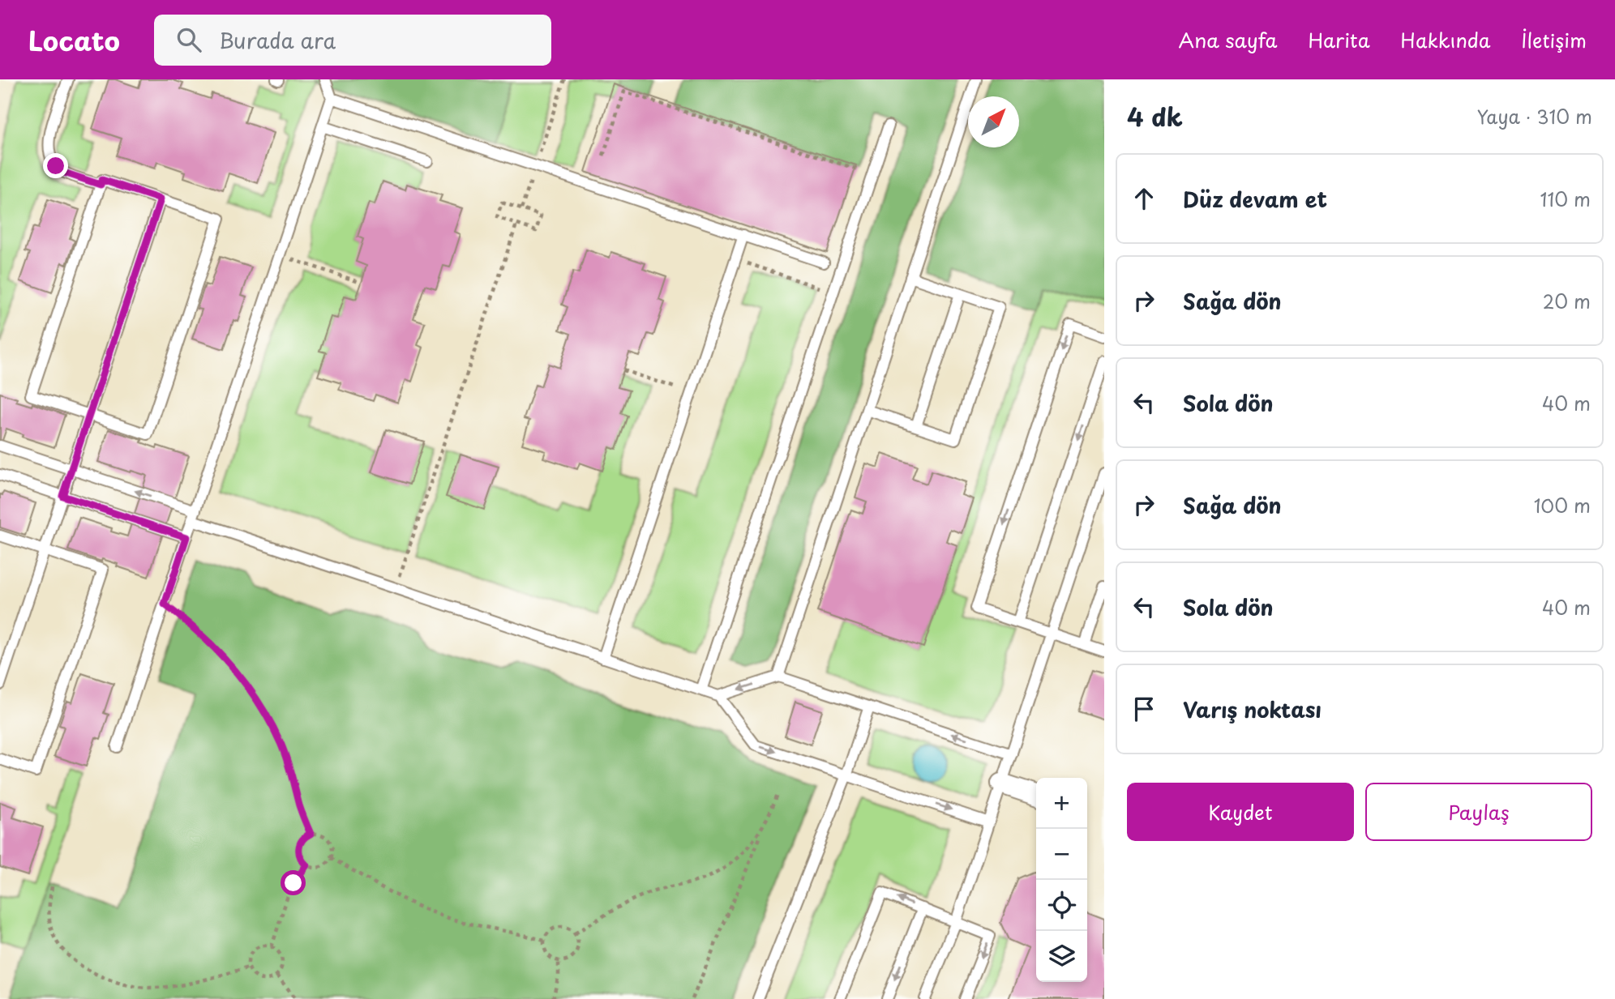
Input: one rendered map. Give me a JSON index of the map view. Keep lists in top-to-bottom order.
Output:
{
  "north": "top right",
  "page": {
    "header": "Locato",
    "search": "Burada ara",
    "nav": [
      "Ana sayfa",
      "Harita",
      "Hakkında",
      "İletişim"
    ],
    "heading": ["4 dk", "Yaya · 310 m"],
    "list": [
      ["Düz devam et", "110 m"],
      ["Sağa dön", "20 m"],
      ["Sola dön", "40 m"],
      ["Sağa dön", "100 m"],
      ["Sola dön", "40 m"],
      "Varış noktası"
    ],
    "buttons": ["Kaydet", "Paylaş"],
    "map_buttons": ["+", "−"]
  }
}
